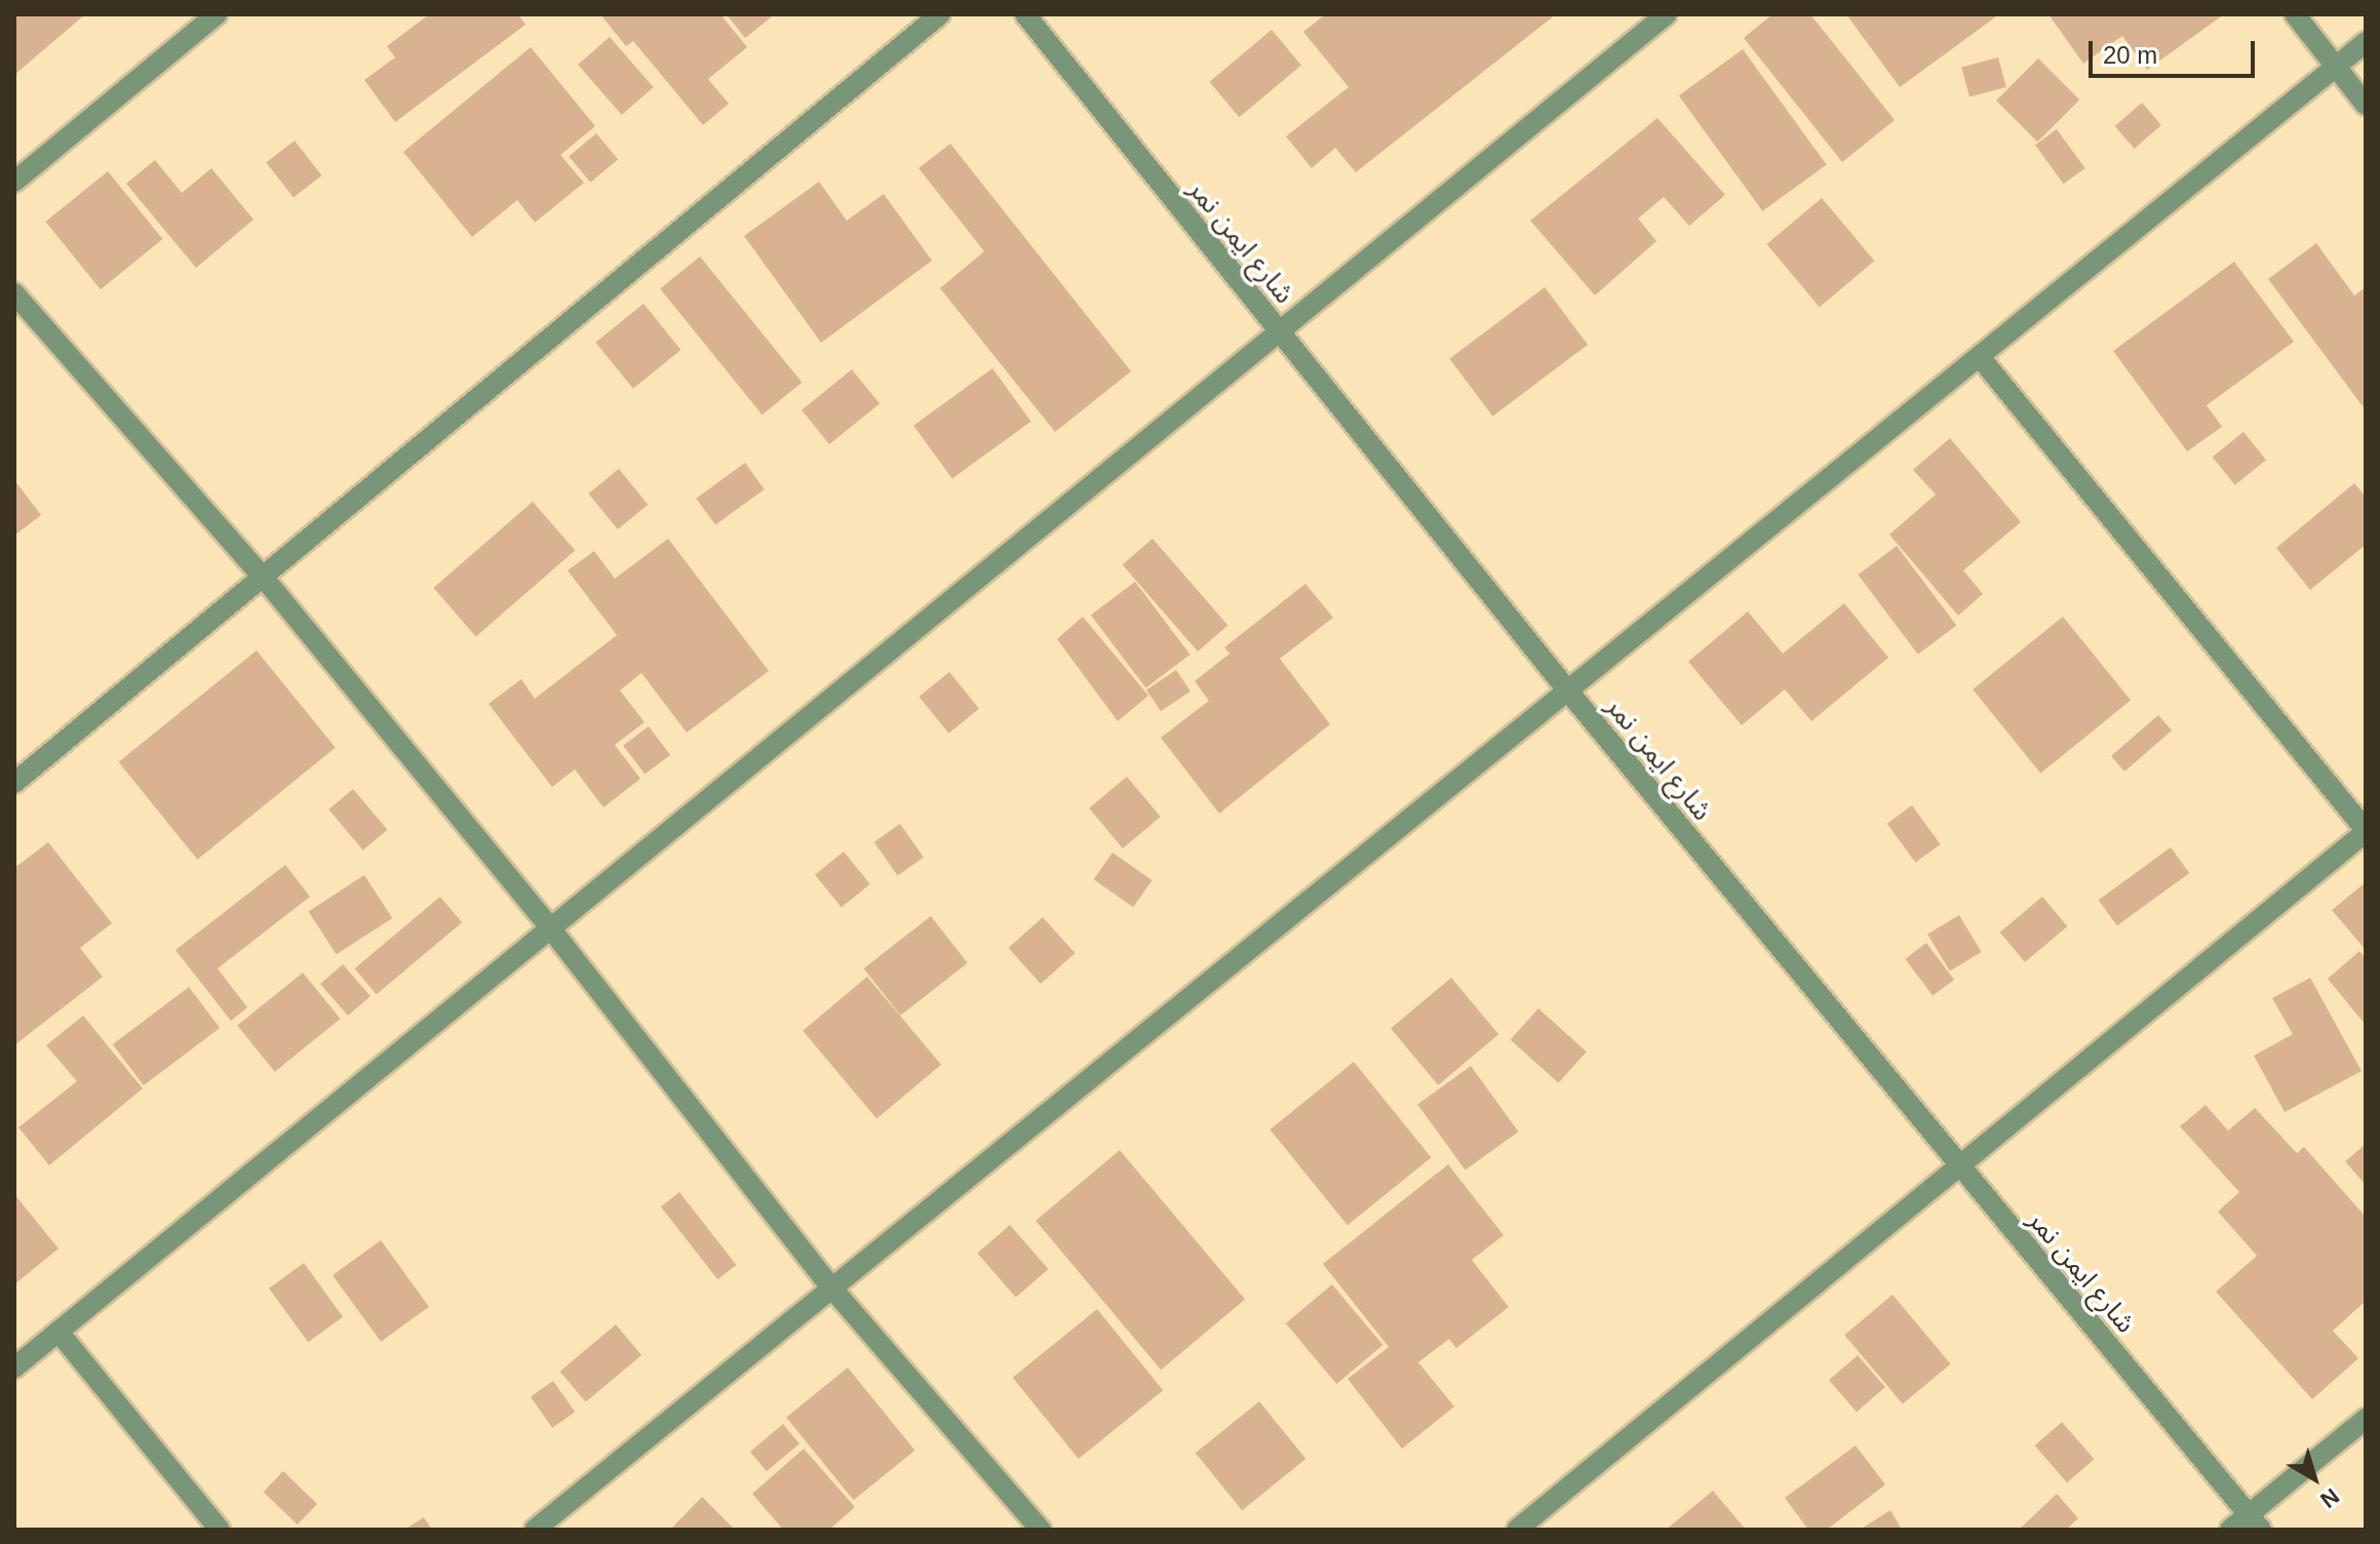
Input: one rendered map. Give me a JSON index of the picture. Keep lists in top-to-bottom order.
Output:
{
  "streets": {
    "street": ["شارع ايمن نمر"]
  },
  "scale_bar": "20 m",
  "north": "bottom right"
}
